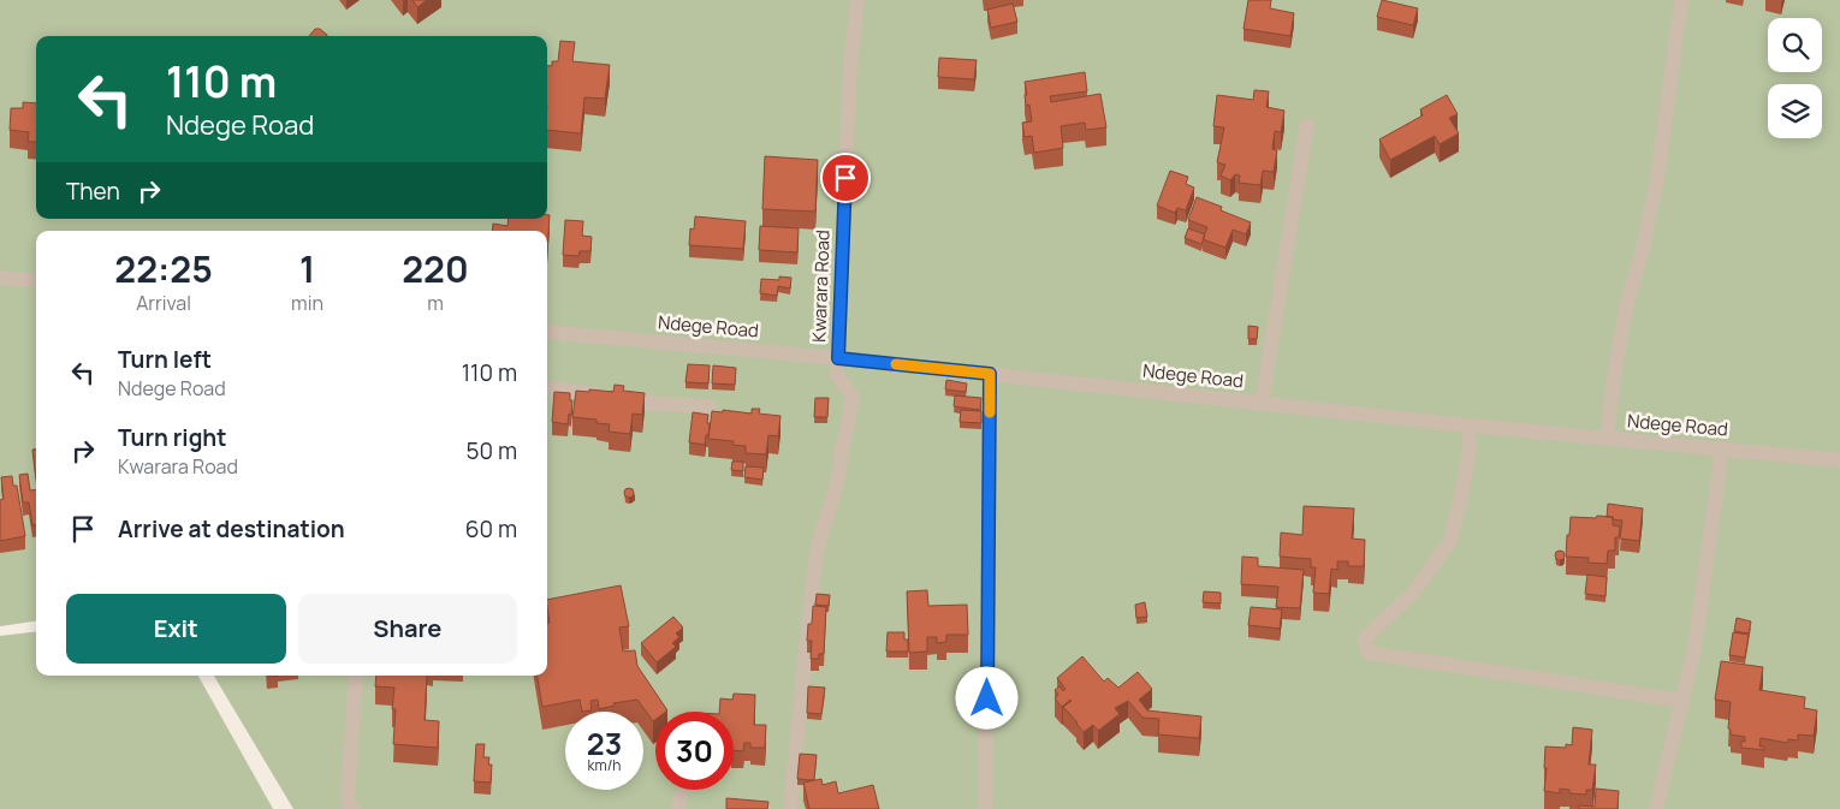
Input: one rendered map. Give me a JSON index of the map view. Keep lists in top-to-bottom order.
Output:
{
  "streets": {
    "street": ["Kwarara Road", "Ndege Road"]
  },
  "crossings": [
    ["Kwarara Road", "Ndege Road"]
  ],
  "page": {
    "turn": ["110 m", "Ndege Road"],
    "then": "Then",
    "eta": [
      "22:25",
      "Arrival",
      "1",
      "min",
      "220",
      "m"
    ],
    "list": [
      {
        "name": "Turn left",
        "note": "Ndege Road",
        "value": "110 m"
      },
      {
        "name": "Turn right",
        "note": "Kwarara Road",
        "value": "50 m"
      },
      {
        "name": "Arrive at destination",
        "value": "60 m"
      }
    ],
    "buttons": ["Exit", "Share"],
    "speed": "23 km/h",
    "limit": "30"
  }
}
